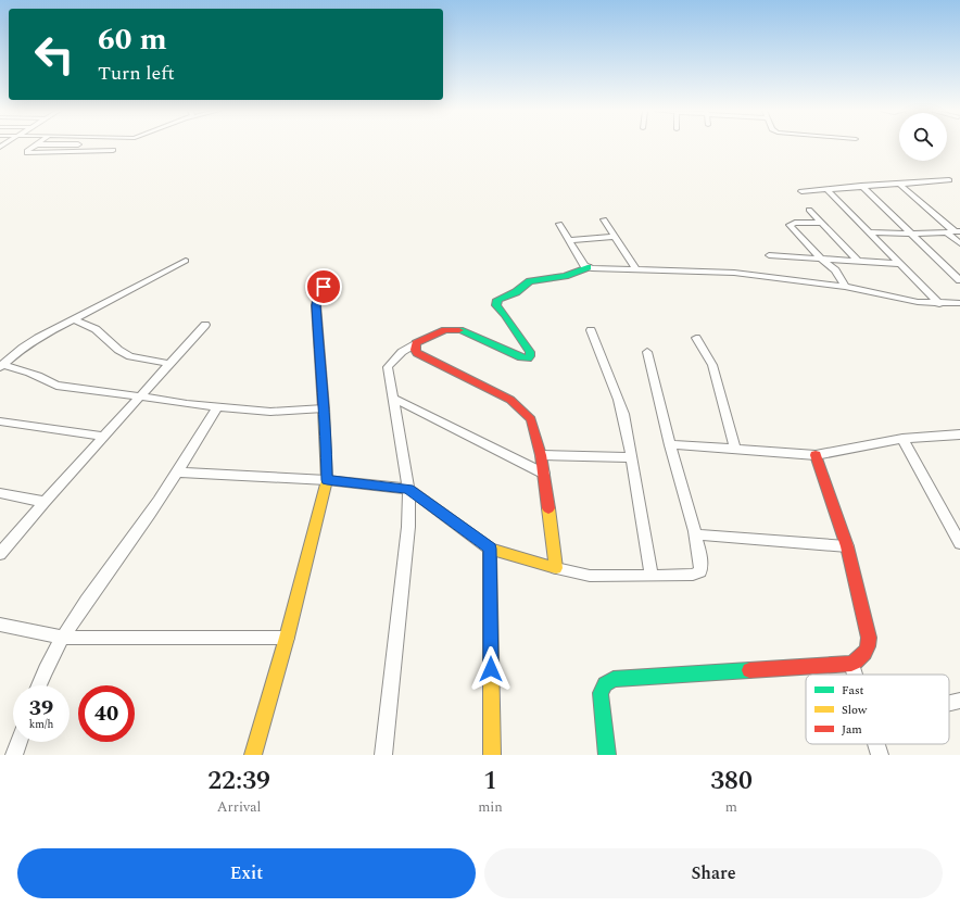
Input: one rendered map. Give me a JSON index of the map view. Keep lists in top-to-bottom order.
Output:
{
  "legend": ["Fast", "Slow", "Jam"],
  "page": {
    "turn": ["60 m", "Turn left"],
    "speed": "39 km/h",
    "limit": "40",
    "eta": [
      "22:39",
      "Arrival",
      "1",
      "min",
      "380",
      "m"
    ],
    "buttons": ["Exit", "Share"]
  }
}
